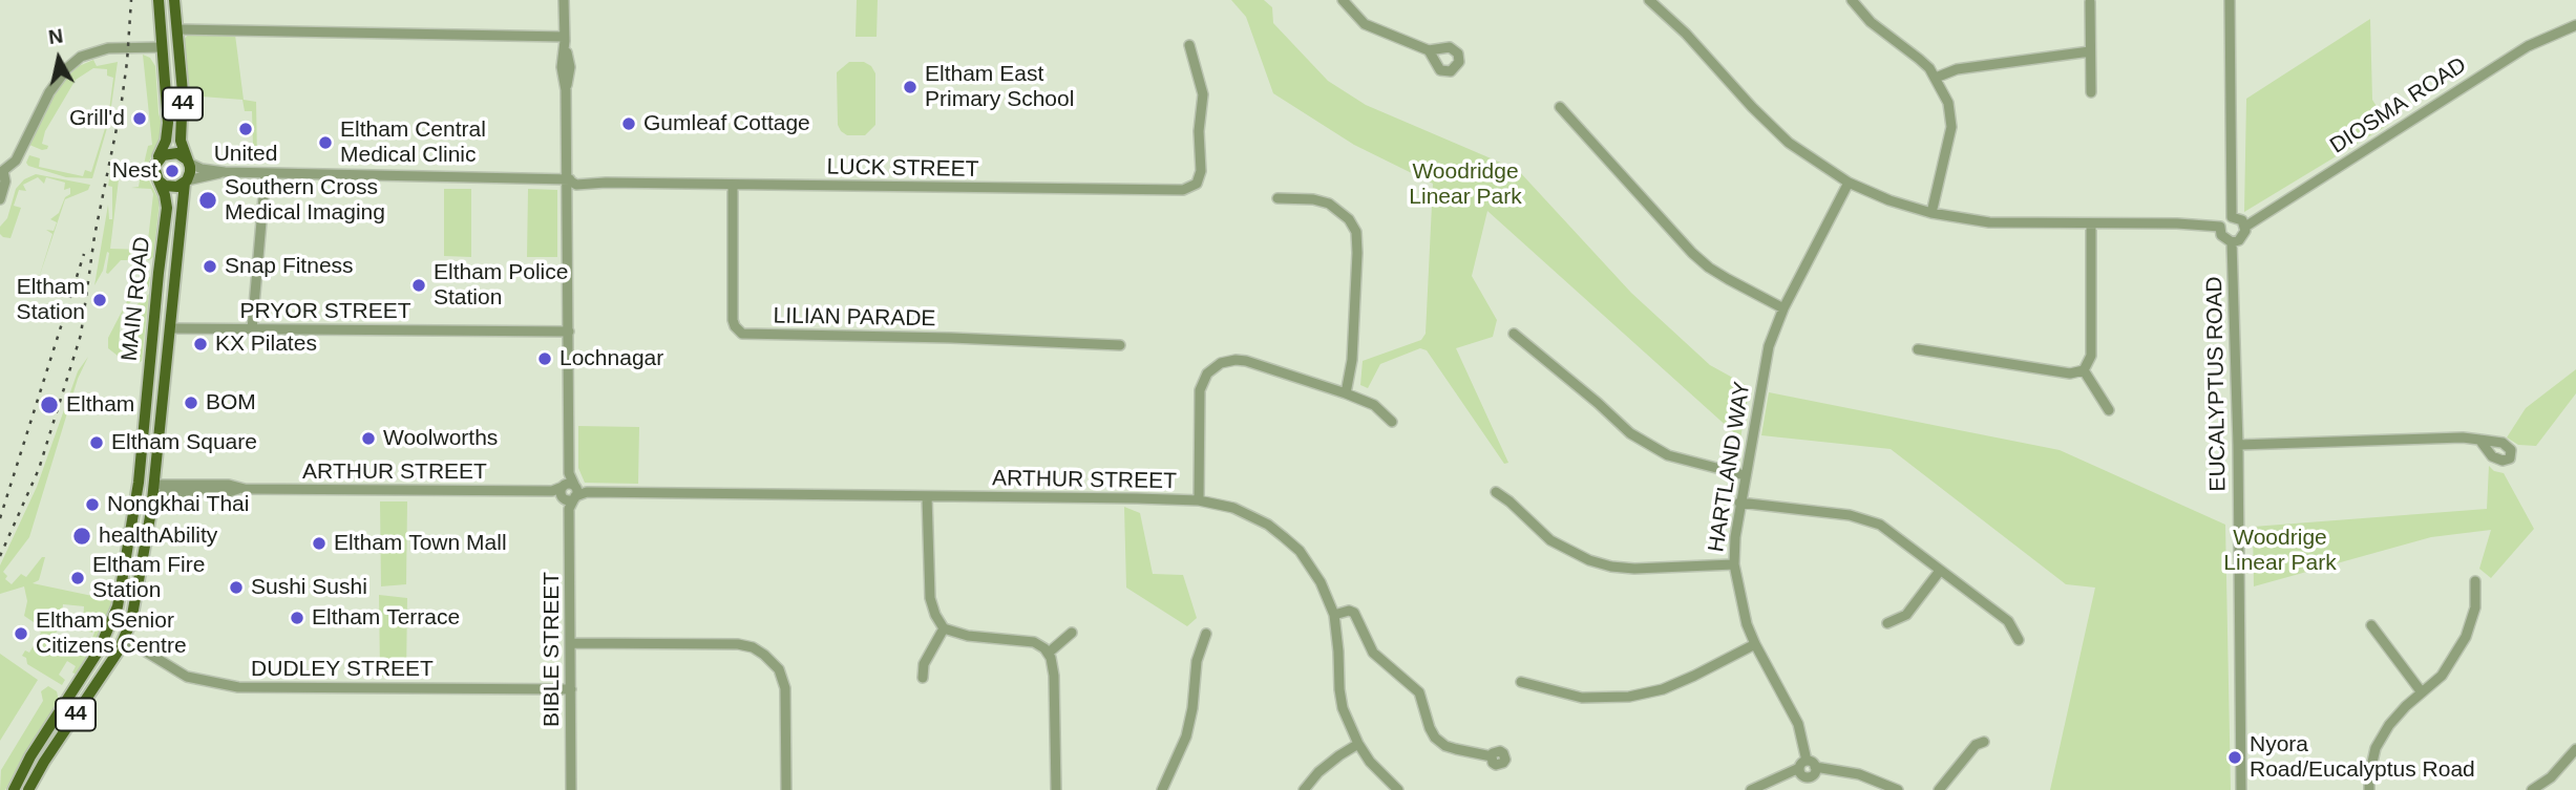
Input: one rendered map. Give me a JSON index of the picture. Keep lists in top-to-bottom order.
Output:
{
  "streets": {
    "main road": ["44", "MAIN ROAD"],
    "street": [
      "DIOSMA ROAD",
      "LUCK STREET",
      "PRYOR STREET",
      "LILIAN PARADE",
      "EUCALYPTUS ROAD",
      "HARTLAND WAY",
      "ARTHUR STREET",
      "BIBLE STREET",
      "DUDLEY STREET"
    ]
  },
  "crossings": [
    ["44", "LUCK STREET"],
    ["44", "MAIN ROAD"],
    ["DIOSMA ROAD", "EUCALYPTUS ROAD"],
    ["LUCK STREET", "MAIN ROAD"],
    ["LUCK STREET", "LILIAN PARADE"],
    ["LUCK STREET", "BIBLE STREET"],
    ["MAIN ROAD", "PRYOR STREET"],
    ["MAIN ROAD", "ARTHUR STREET"],
    ["MAIN ROAD", "DUDLEY STREET"],
    ["PRYOR STREET", "BIBLE STREET"],
    ["ARTHUR STREET", "BIBLE STREET"],
    ["BIBLE STREET", "DUDLEY STREET"]
  ],
  "parks": ["Woodridge Linear Park", "Woodrige Linear Park"],
  "places": [
    "Eltham East Primary School",
    "Grill'd",
    "Gumleaf Cottage",
    "United",
    "Eltham Central Medical Clinic",
    "Nest",
    "Southern Cross Medical Imaging",
    "Snap Fitness",
    "Eltham Police Station",
    "Eltham Station",
    "KX Pilates",
    "Lochnagar",
    "BOM",
    "Eltham",
    "Woolworths",
    "Eltham Square",
    "Nongkhai Thai",
    "healthAbility",
    "Eltham Town Mall",
    "Eltham Fire Station",
    "Sushi Sushi",
    "Eltham Terrace",
    "Eltham Senior Citizens Centre",
    "Nyora Road/Eucalyptus Road"
  ],
  "north": "top"
}
